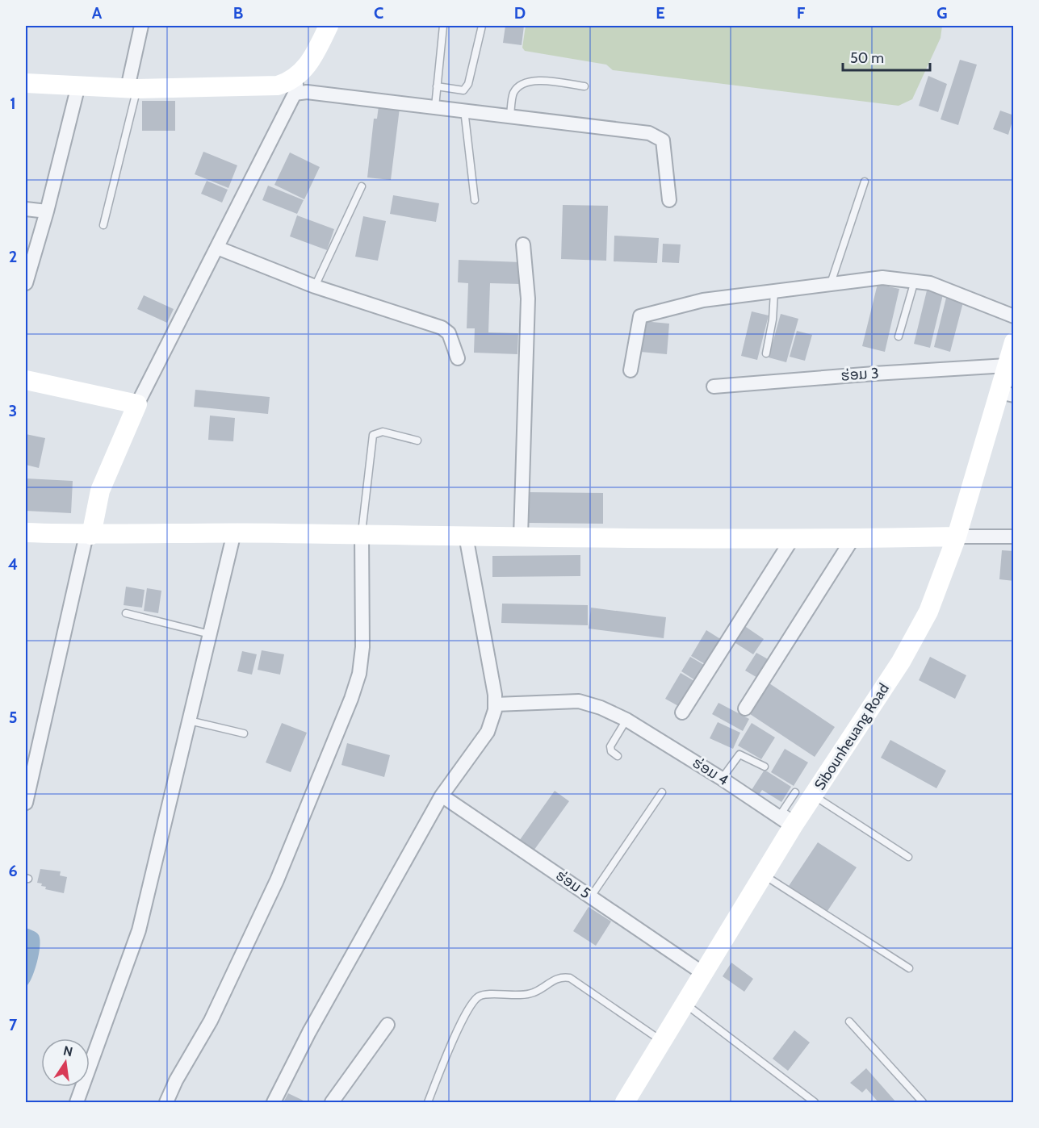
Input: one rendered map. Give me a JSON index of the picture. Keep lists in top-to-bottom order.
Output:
{
  "streets": {
    "street": [
      "ຮ່ອມ 3",
      "Sibounheuang Road",
      "ຮ່ອມ 4",
      "ຮ່ອມ 5"
    ]
  },
  "crossings": [
    ["ຮ່ອມ 3", "Sibounheuang Road"],
    ["Sibounheuang Road", "ຮ່ອມ 4"],
    ["Sibounheuang Road", "ຮ່ອມ 5"]
  ],
  "scale_bar": "50 m",
  "north": "top",
  "grid": {
    "columns": [
      "A",
      "B",
      "C",
      "D",
      "E",
      "F",
      "G"
    ],
    "rows": [
      "1",
      "2",
      "3",
      "4",
      "5",
      "6",
      "7"
    ]
  }
}
